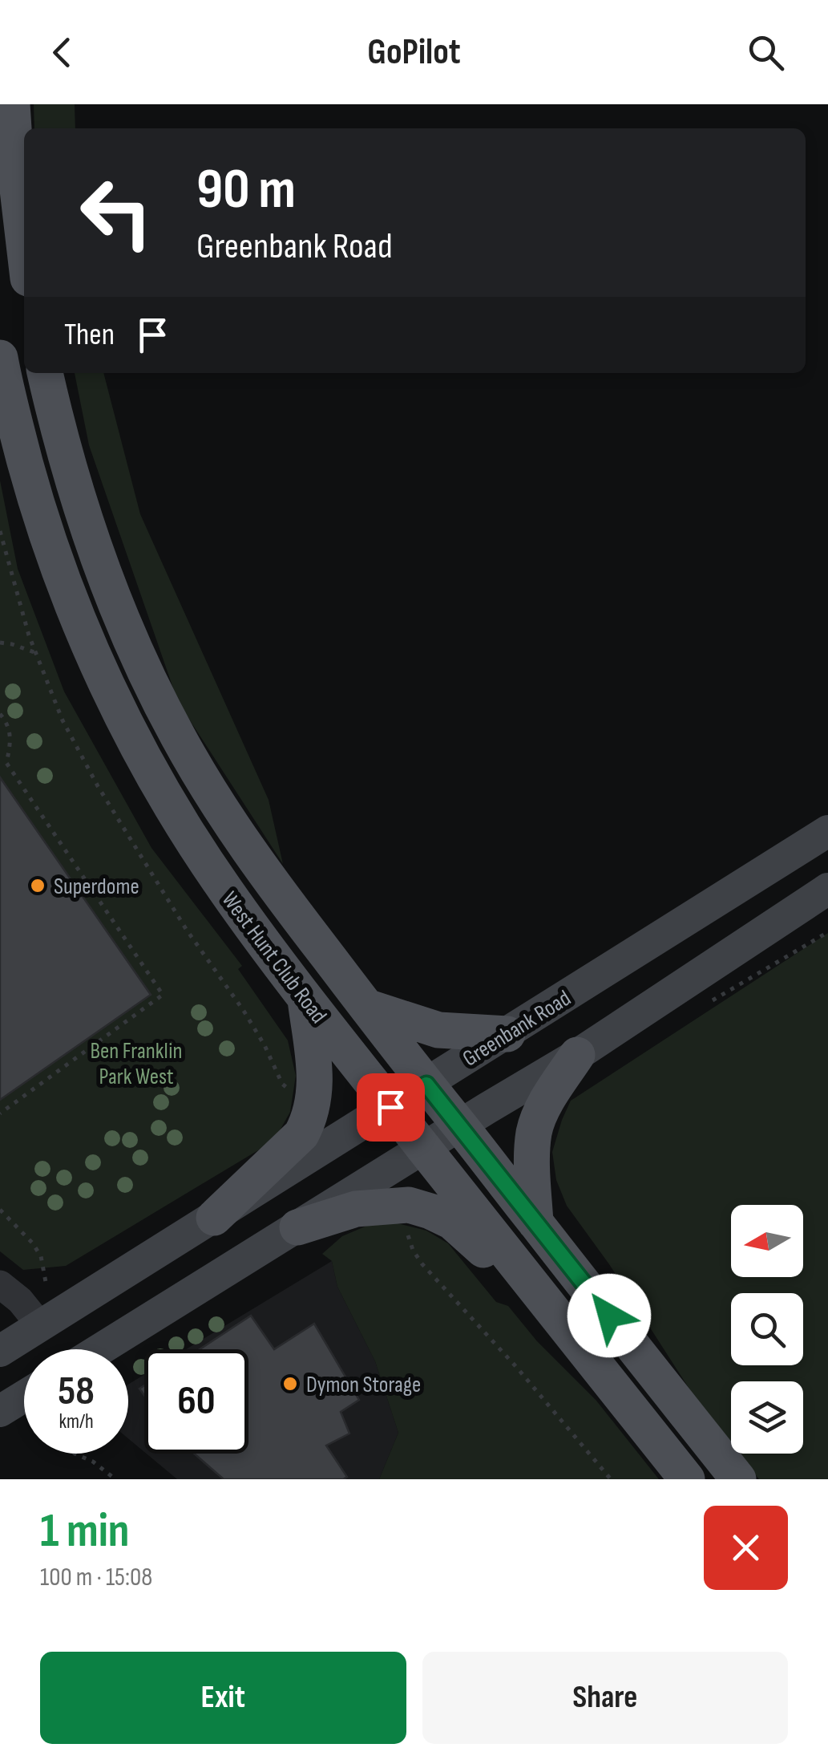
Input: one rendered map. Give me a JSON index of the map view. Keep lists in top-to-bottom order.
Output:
{
  "streets": {
    "main road": ["West Hunt Club Road", "Greenbank Road"]
  },
  "crossings": [
    ["West Hunt Club Road", "Greenbank Road"]
  ],
  "parks": ["Ben Franklin Park West"],
  "places": ["Superdome", "Dymon Storage"],
  "north": "left",
  "page": {
    "header": "GoPilot",
    "turn": ["90 m", "Greenbank Road"],
    "then": "Then",
    "speed": "58 km/h",
    "limit": "60",
    "heading": ["1 min", "100 m · 15:08"],
    "buttons": ["Exit", "Share"]
  }
}
